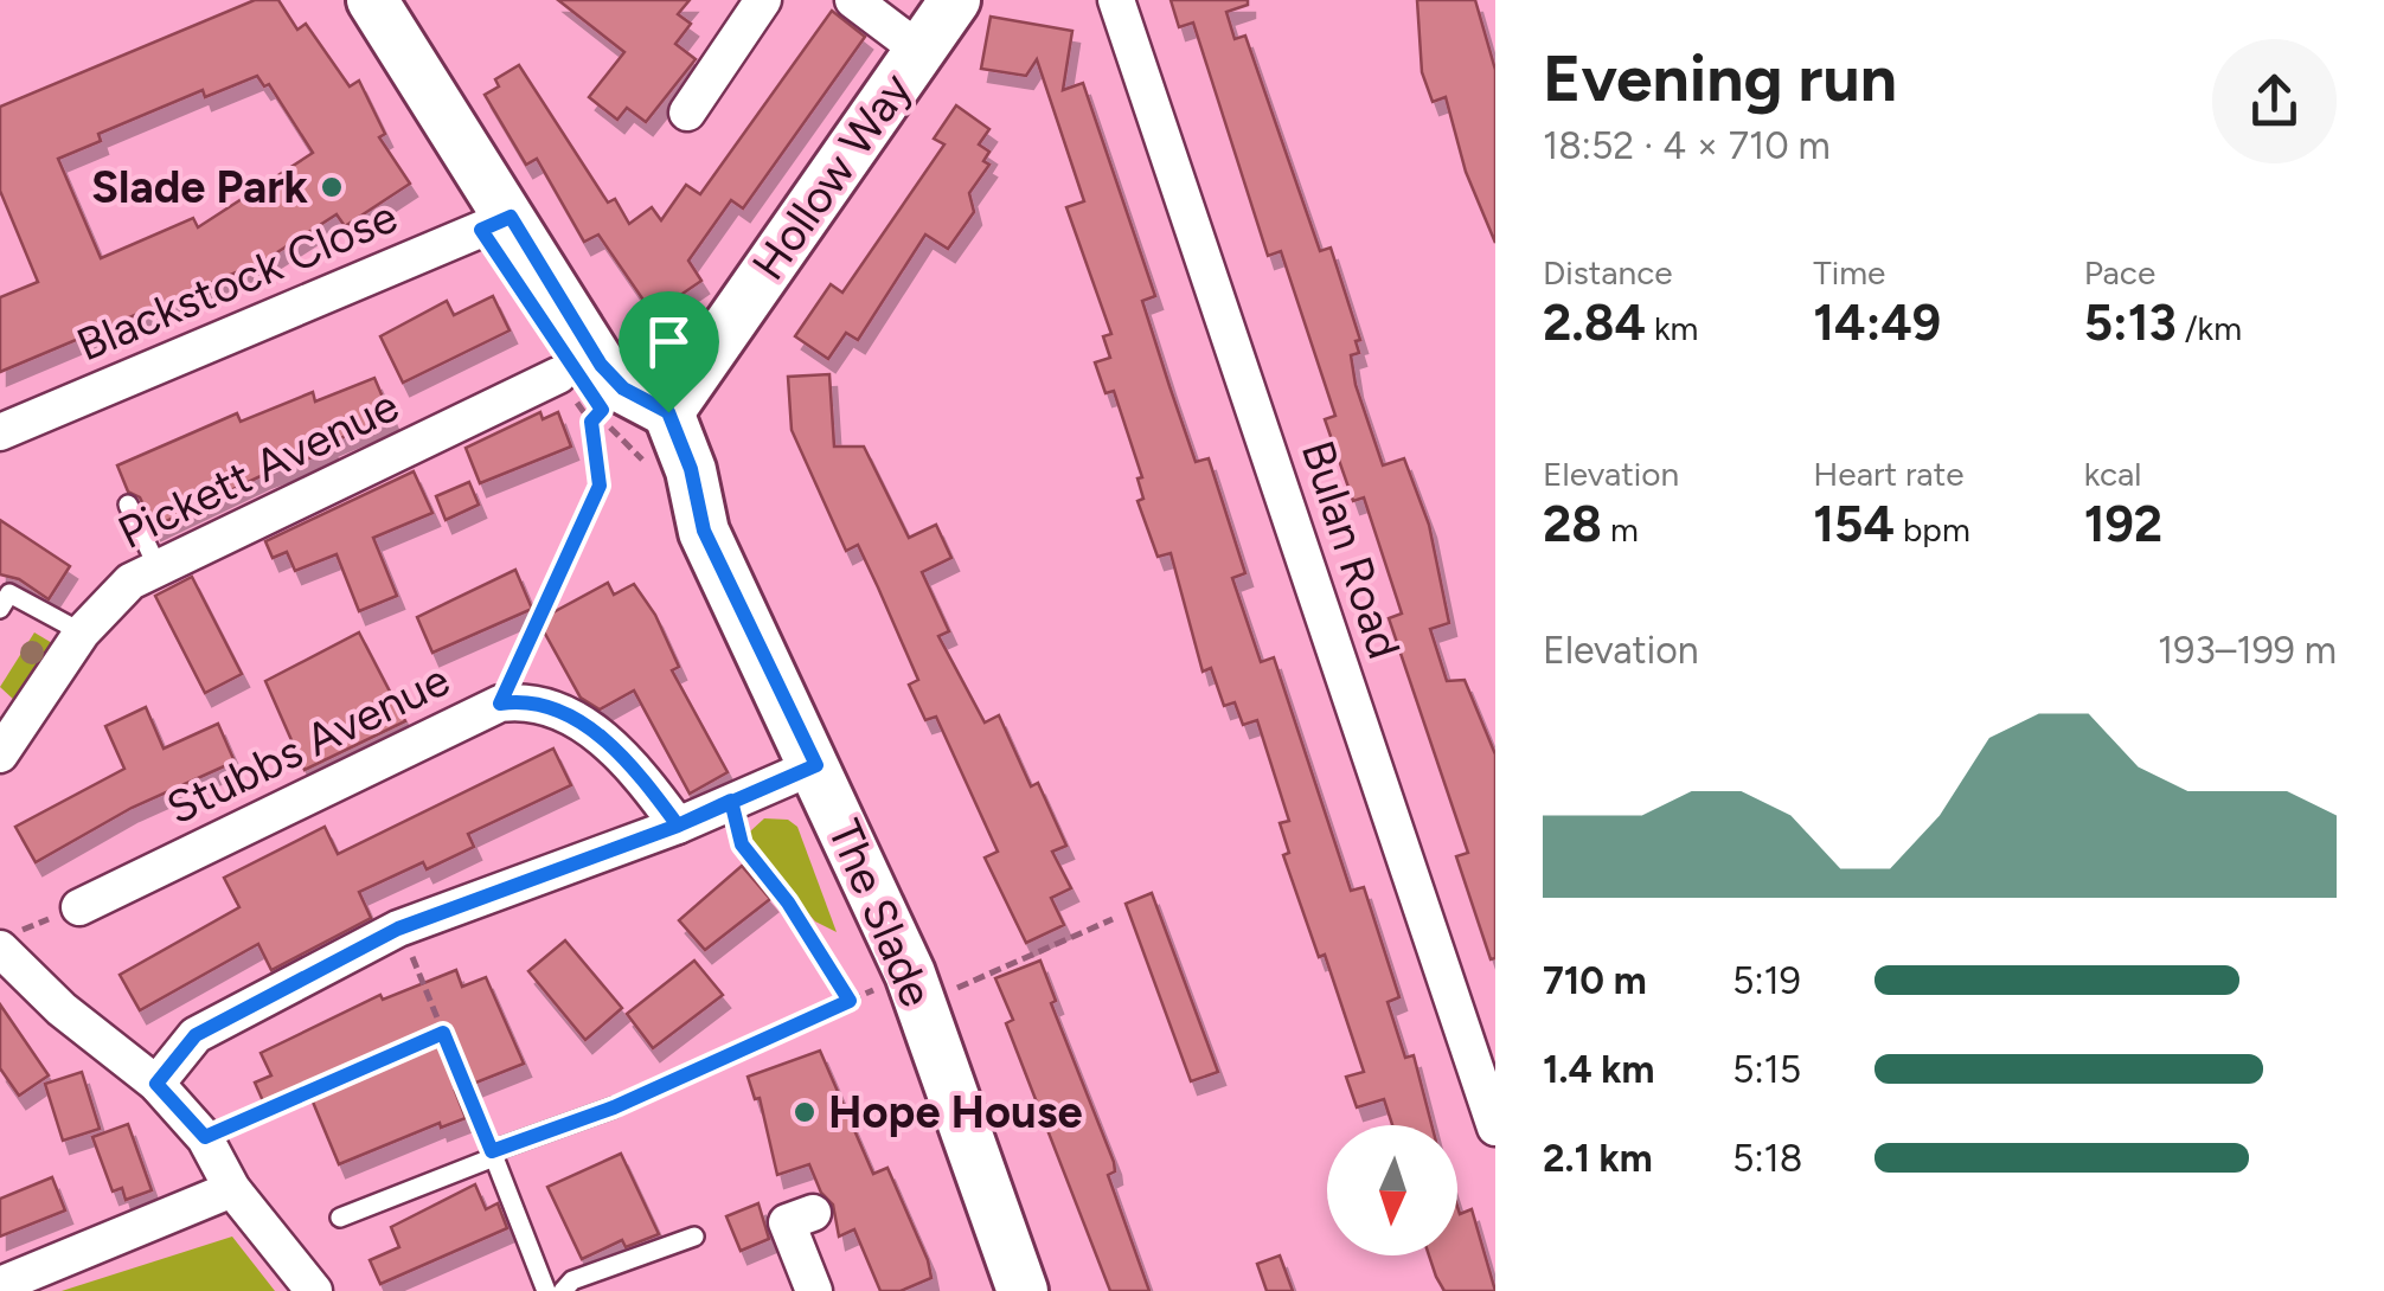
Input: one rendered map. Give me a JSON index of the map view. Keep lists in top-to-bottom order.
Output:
{
  "streets": {
    "main road": ["Hollow Way", "The Slade"],
    "street": [
      "Blackstock Close",
      "Pickett Avenue",
      "Bulan Road",
      "Stubbs Avenue"
    ]
  },
  "crossings": [
    ["Hollow Way", "The Slade"]
  ],
  "places": ["Slade Park", "Hope House"],
  "north": "bottom",
  "page": {
    "heading": ["Evening run", "18:52 · 4 × 710 m"],
    "stats": [
      ["Distance", "2.84 km"],
      ["Time", "14:49"],
      ["Pace", "5:13 /km"],
      ["Elevation", "28 m"],
      ["Heart rate", "154 bpm"],
      ["kcal", "192"]
    ],
    "chart": ["Elevation", "193–199 m"],
    "list": [
      {
        "name": "710 m",
        "note": "5:19"
      },
      {
        "name": "1.4 km",
        "note": "5:15"
      },
      {
        "name": "2.1 km",
        "note": "5:18"
      }
    ]
  }
}
